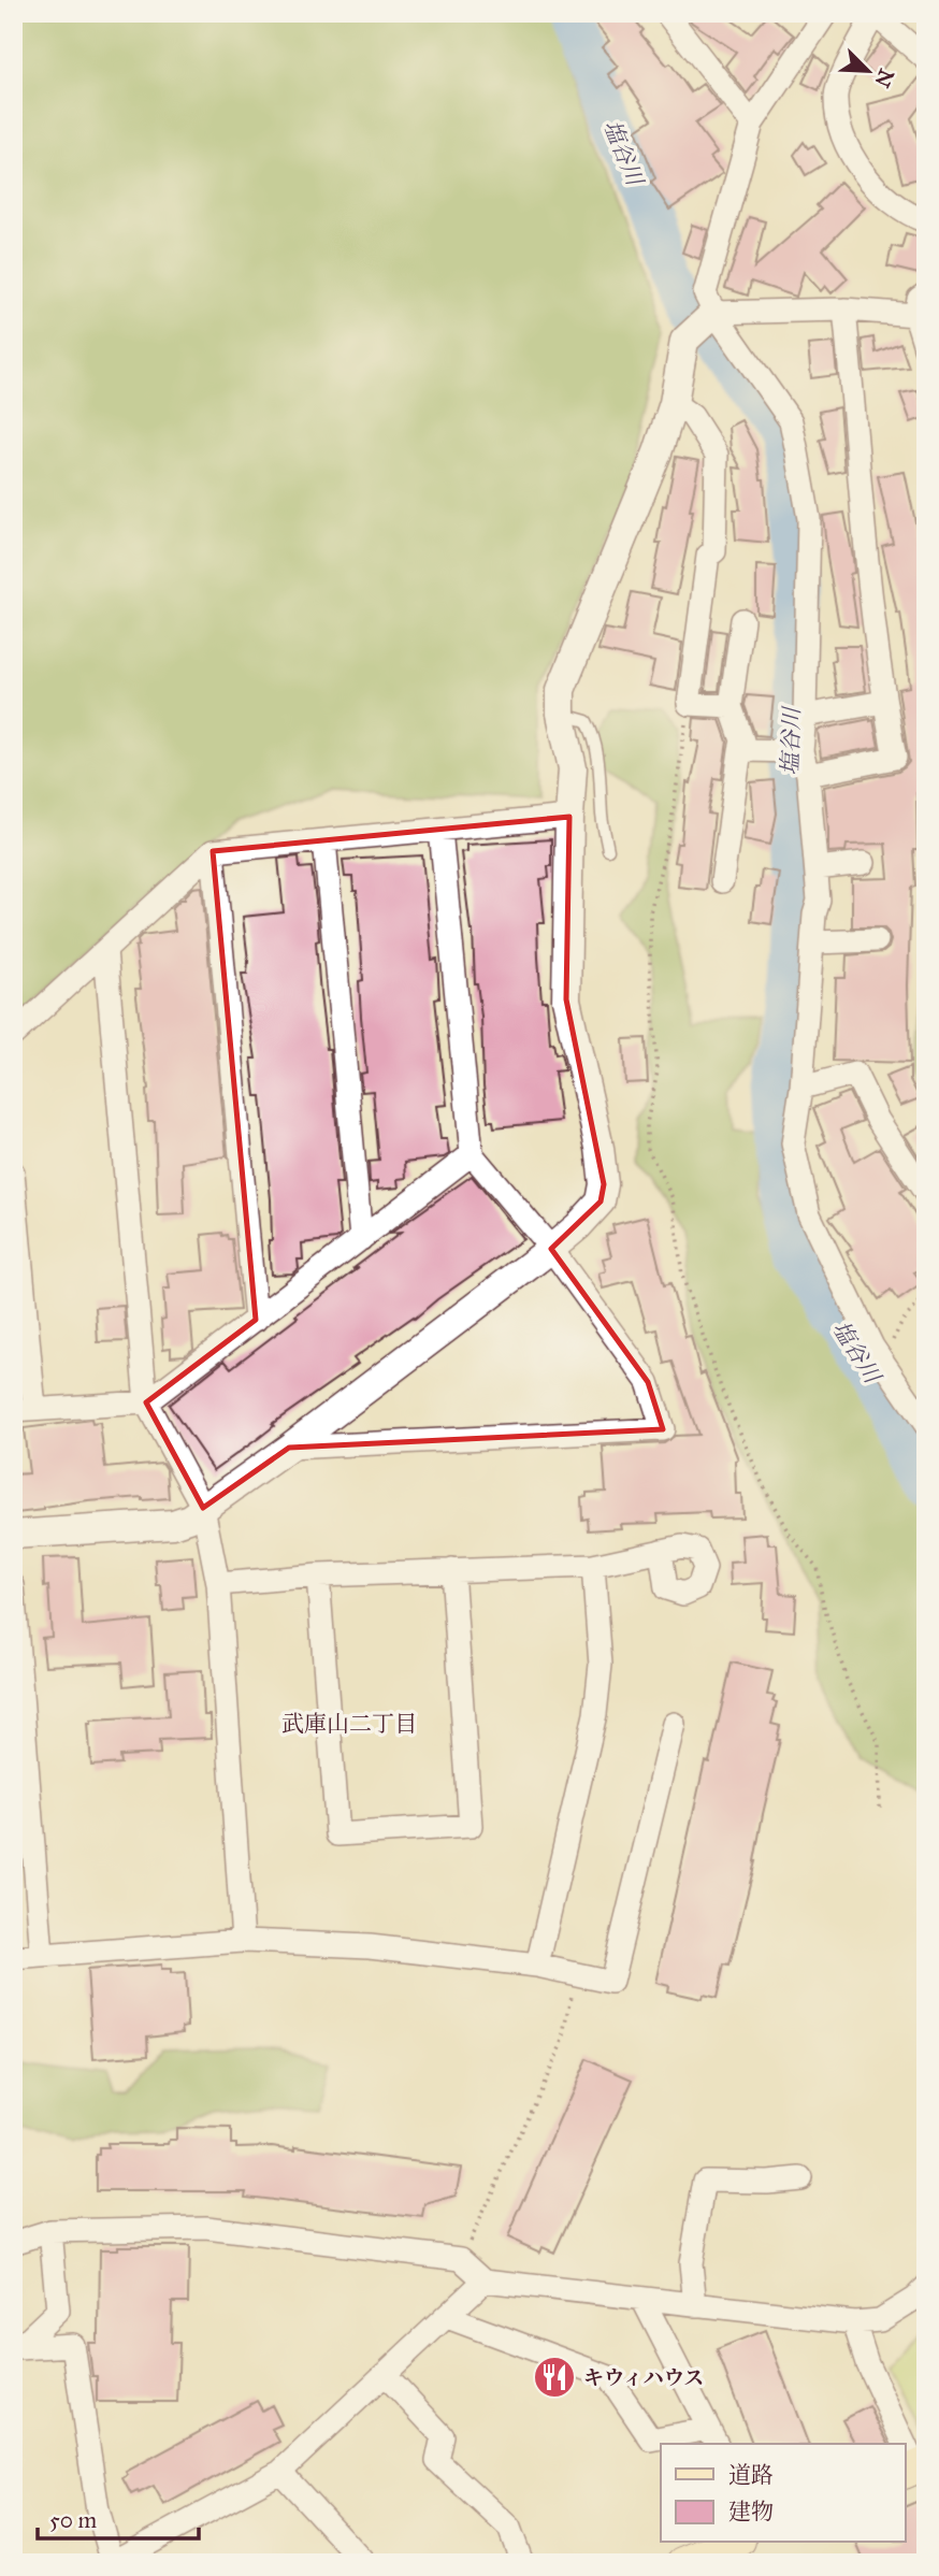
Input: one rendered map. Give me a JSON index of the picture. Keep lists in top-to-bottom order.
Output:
{
  "districts": ["武庫山二丁目"],
  "water": ["塩谷川"],
  "places": {
    "restaurant": ["キウィハウス"]
  },
  "legend": ["道路", "建物"],
  "scale_bar": "50 m",
  "north": "bottom right"
}
